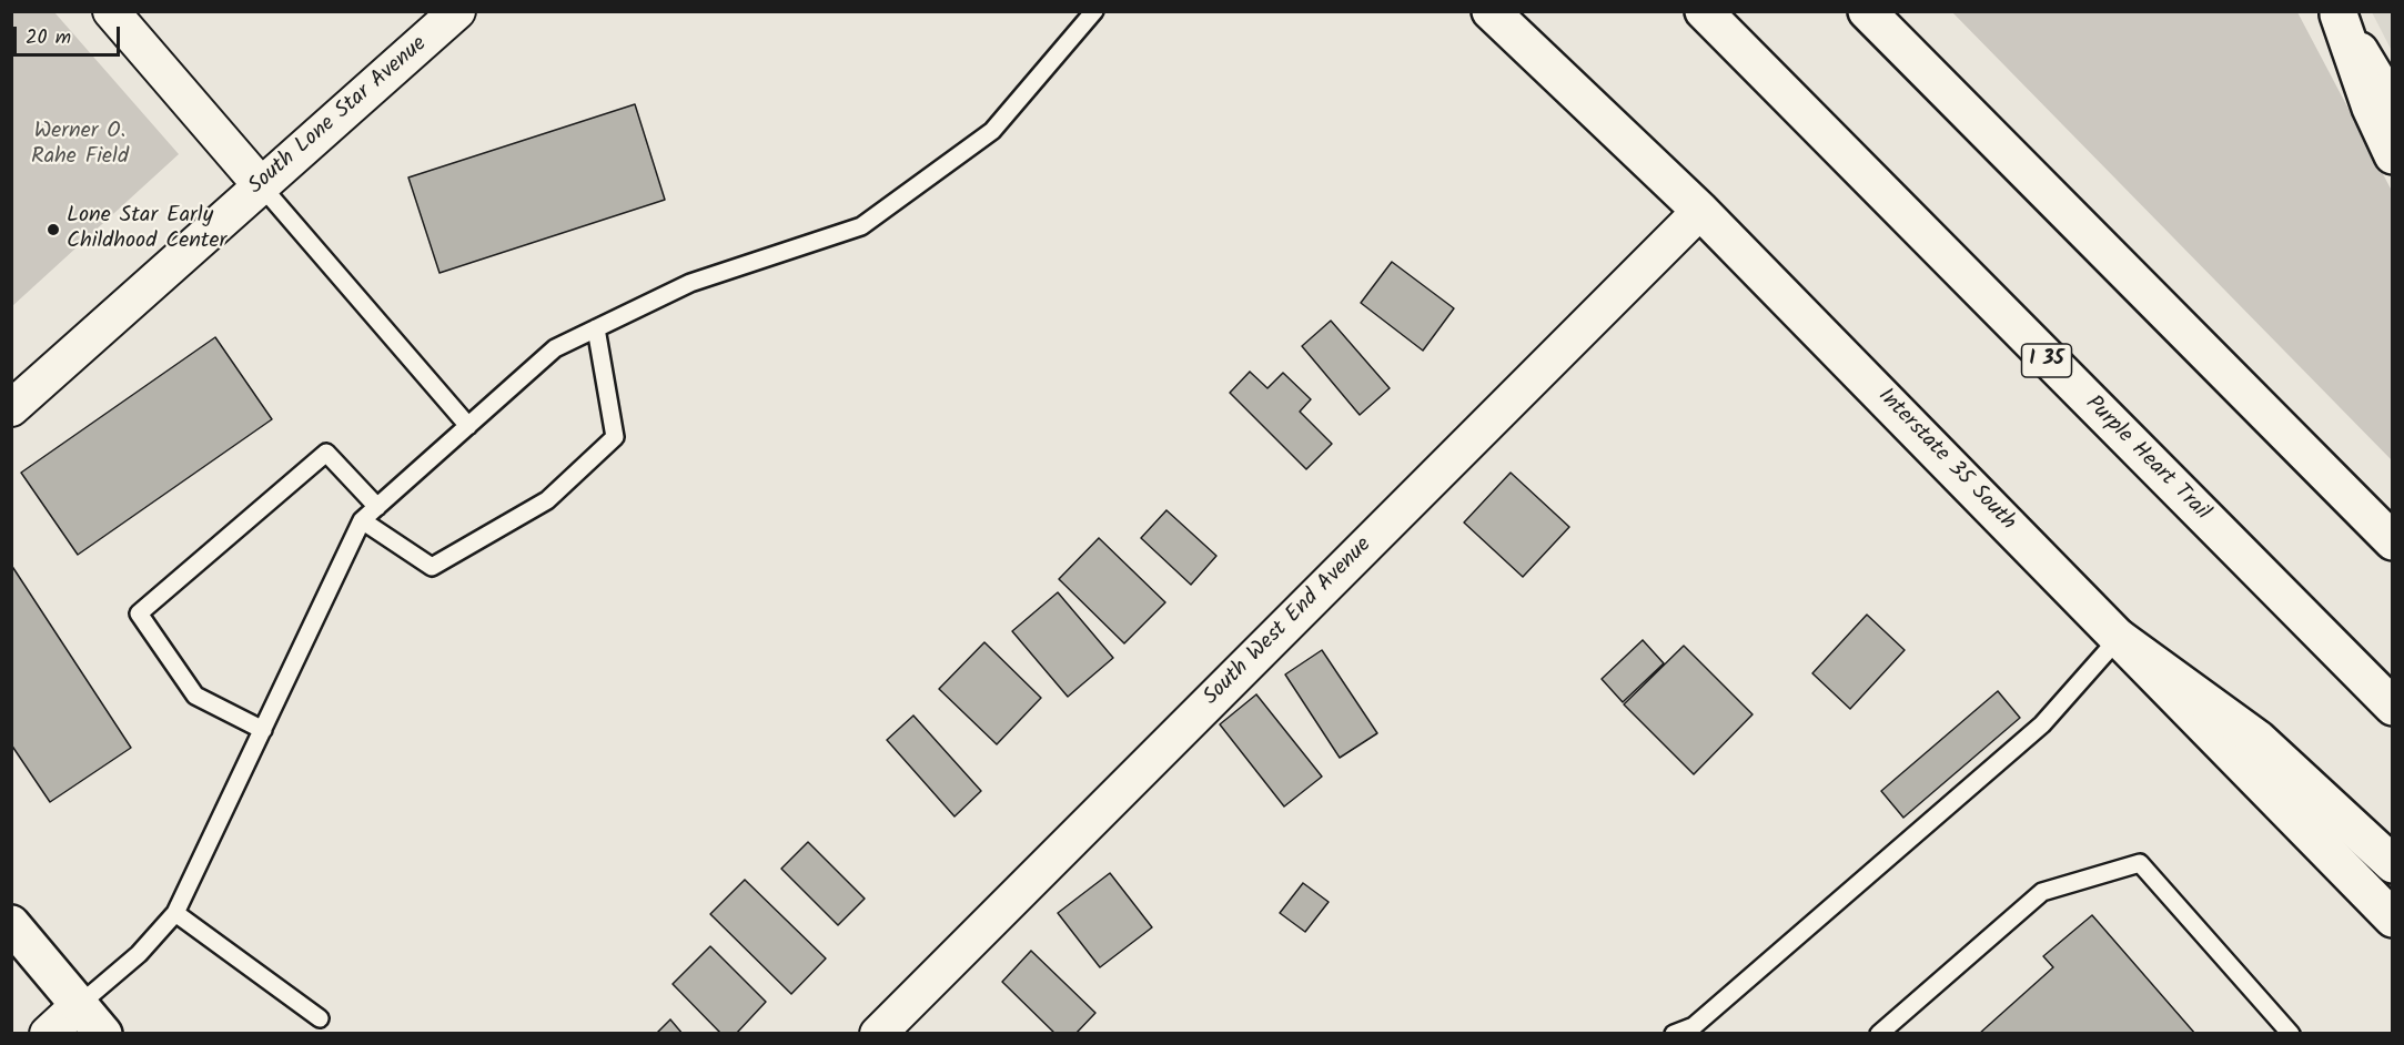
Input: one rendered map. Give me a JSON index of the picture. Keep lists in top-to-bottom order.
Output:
{
  "streets": {
    "main road": ["I 35", "Purple Heart Trail", "Interstate 35 South"],
    "street": ["South Lone Star Avenue", "South West End Avenue"]
  },
  "crossings": [
    ["Interstate 35 South", "South West End Avenue"]
  ],
  "parks": ["Werner O. Rahe Field"],
  "places": ["Lone Star Early Childhood Center"],
  "scale_bar": "20 m"
}
